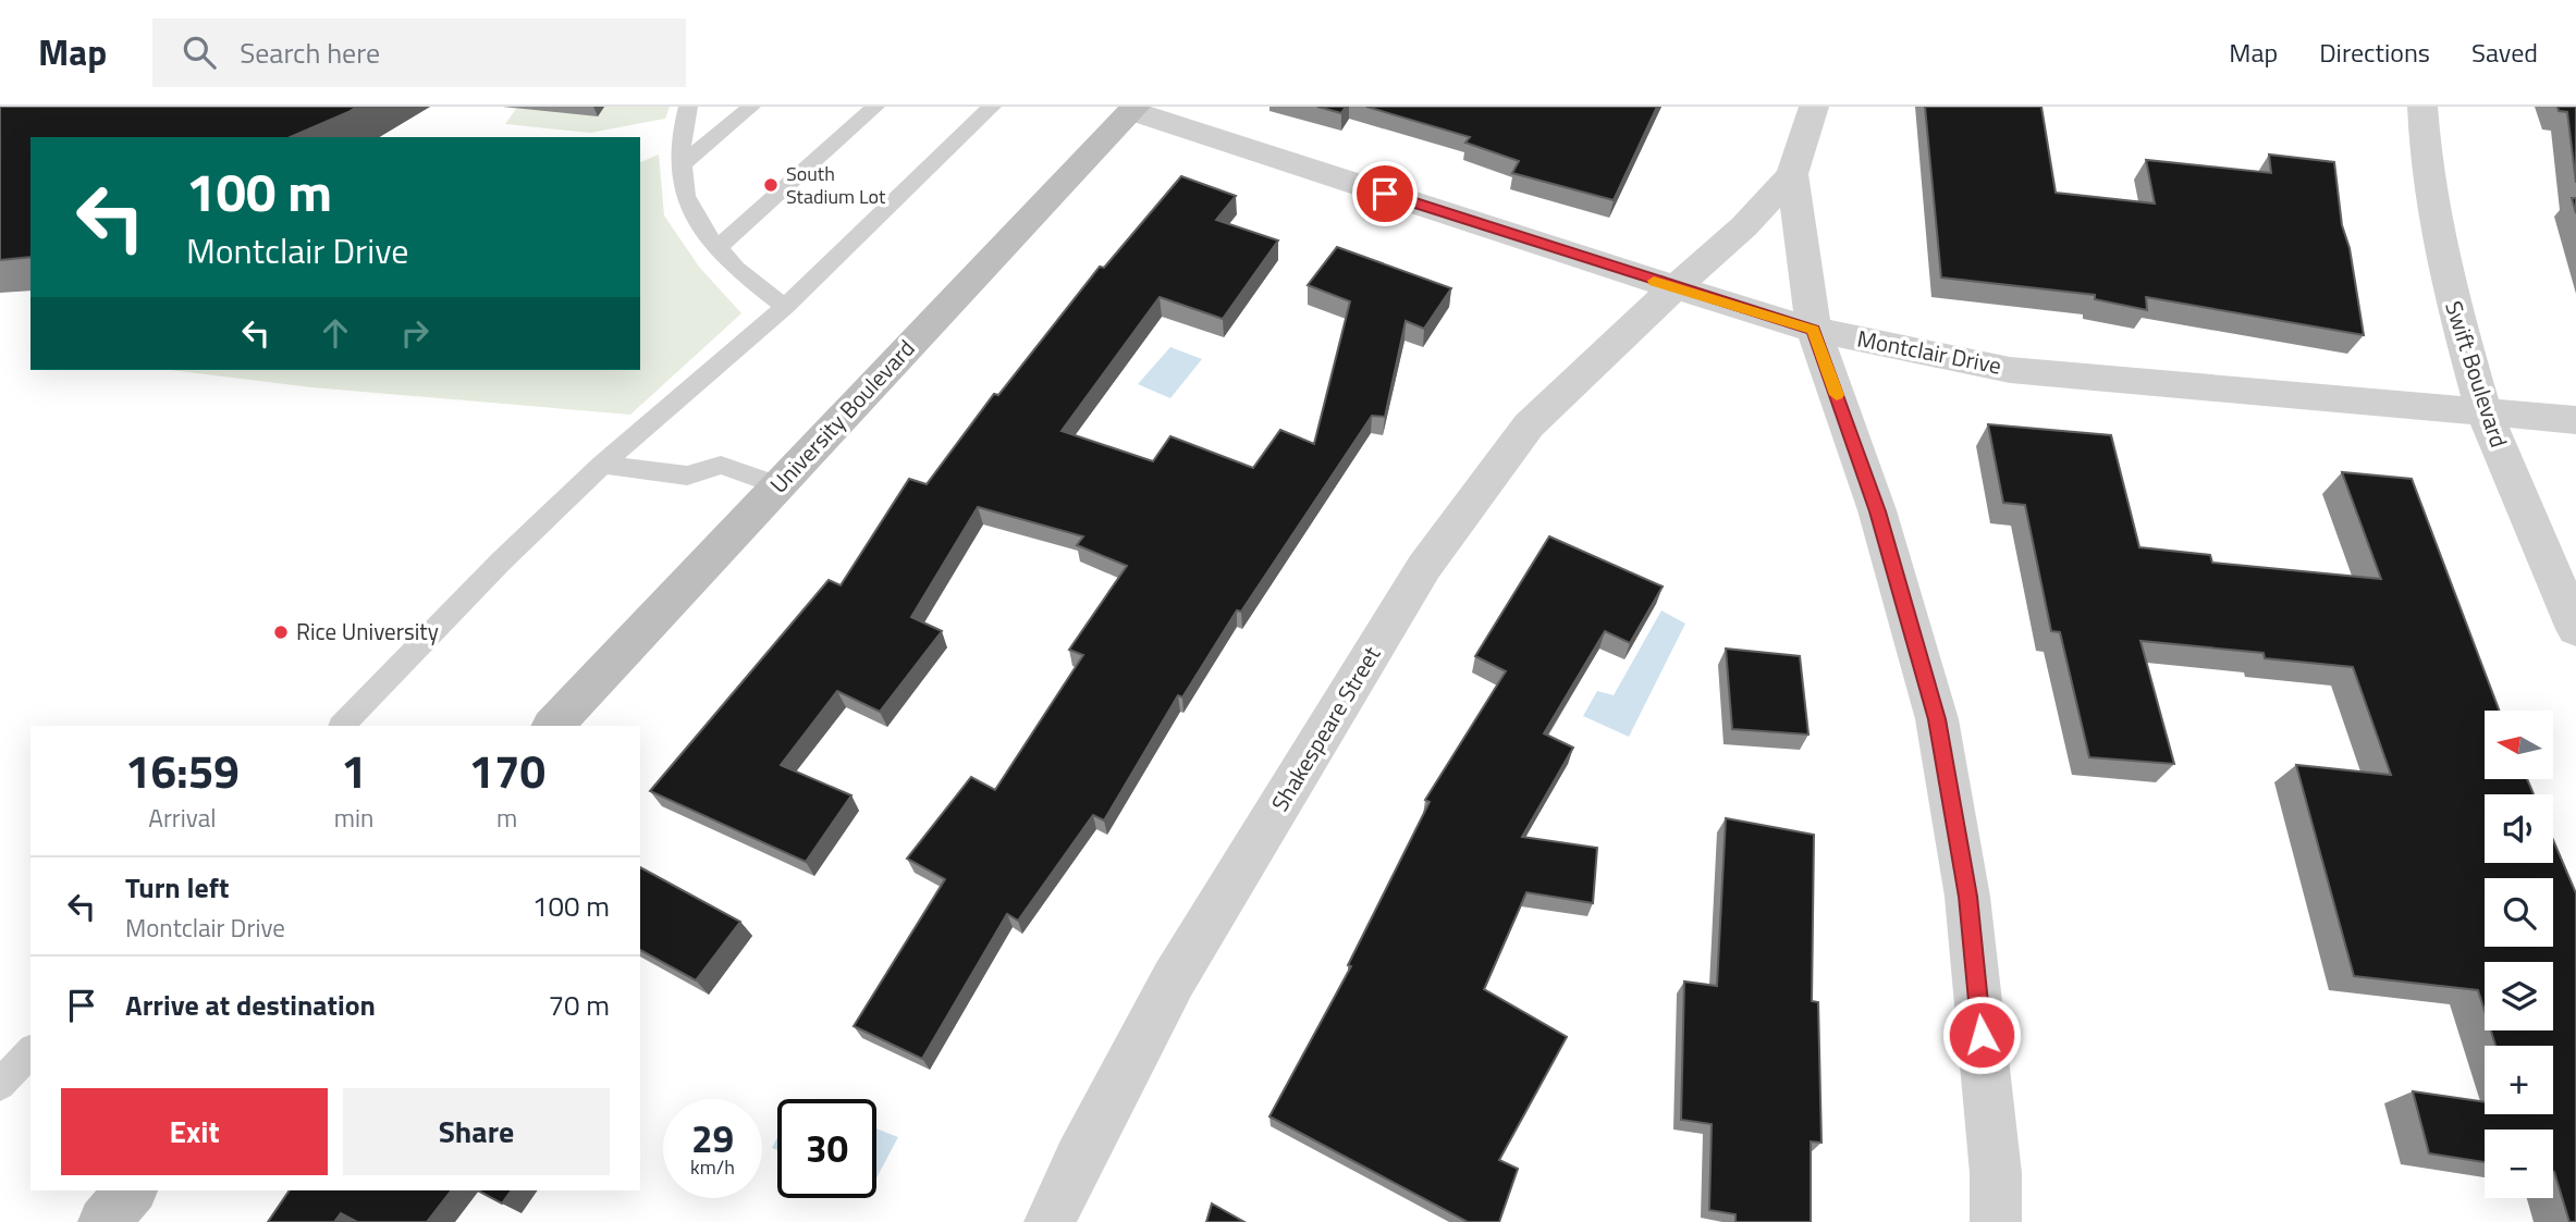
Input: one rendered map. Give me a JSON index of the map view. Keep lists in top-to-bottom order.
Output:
{
  "streets": {
    "main road": ["University Boulevard"],
    "street": ["Montclair Drive", "Swift Boulevard", "Shakespeare Street"]
  },
  "crossings": [
    ["Montclair Drive", "Swift Boulevard"],
    ["Montclair Drive", "University Boulevard"],
    ["Montclair Drive", "Shakespeare Street"]
  ],
  "places": ["South Stadium Lot", "Rice University"],
  "north": "left",
  "page": {
    "header": "Map",
    "search": "Search here",
    "nav": ["Map", "Directions", "Saved"],
    "turn": ["100 m", "Montclair Drive"],
    "map_buttons": ["+", "−"],
    "eta": [
      "16:59",
      "Arrival",
      "1",
      "min",
      "170",
      "m"
    ],
    "list": [
      {
        "name": "Turn left",
        "note": "Montclair Drive",
        "value": "100 m"
      },
      {
        "name": "Arrive at destination",
        "value": "70 m"
      }
    ],
    "buttons": ["Exit", "Share"],
    "speed": "29 km/h",
    "limit": "30"
  }
}
